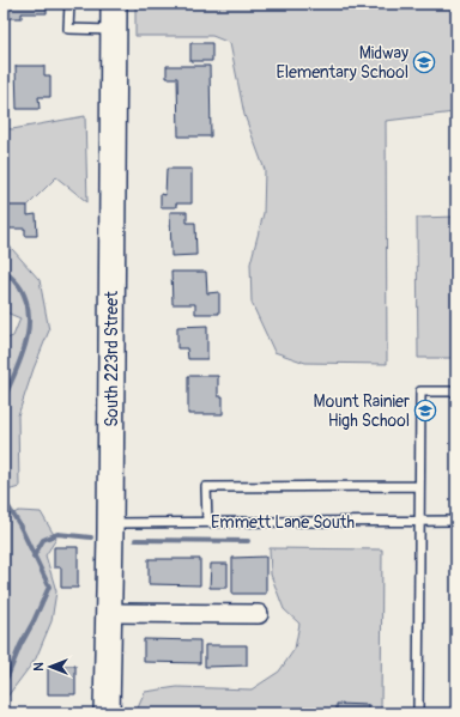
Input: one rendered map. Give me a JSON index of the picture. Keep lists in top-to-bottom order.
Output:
{
  "streets": {
    "street": ["South 223rd Street"],
    "lane": ["Emmett Lane South"]
  },
  "crossings": [
    ["South 223rd Street", "Emmett Lane South"]
  ],
  "places": {
    "school or university": ["Midway Elementary School", "Mount Rainier High School"]
  },
  "north": "left"
}
